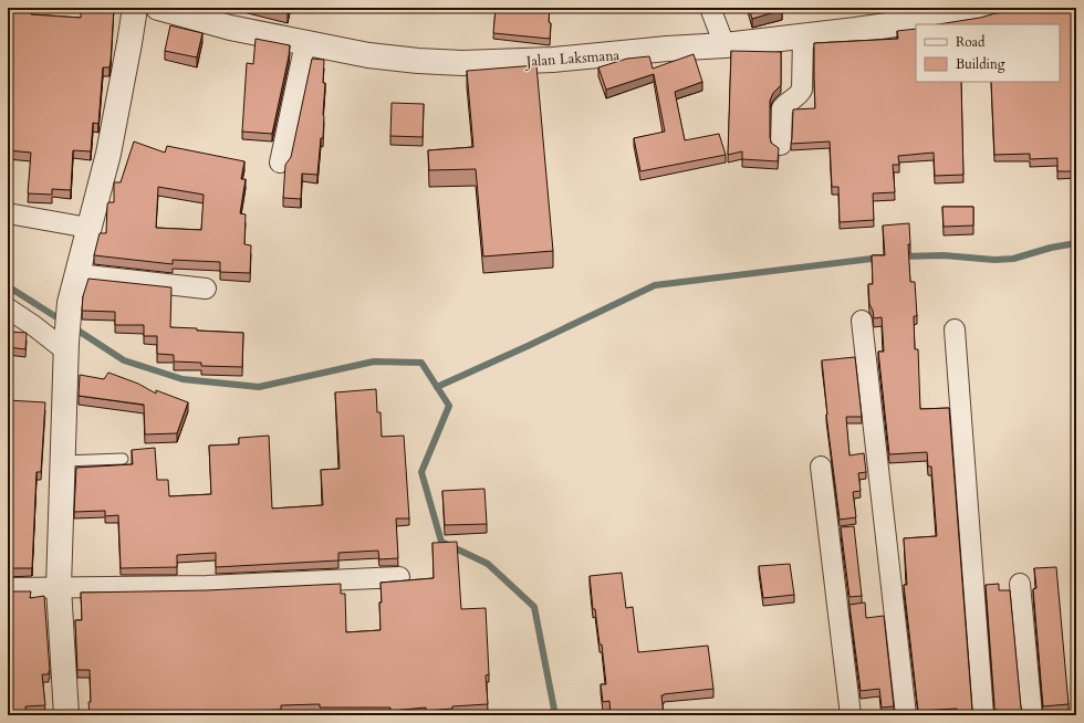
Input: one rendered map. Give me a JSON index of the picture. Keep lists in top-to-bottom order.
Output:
{
  "streets": {
    "street": ["Jalan Laksmana"]
  },
  "legend": ["Road", "Building"]
}
